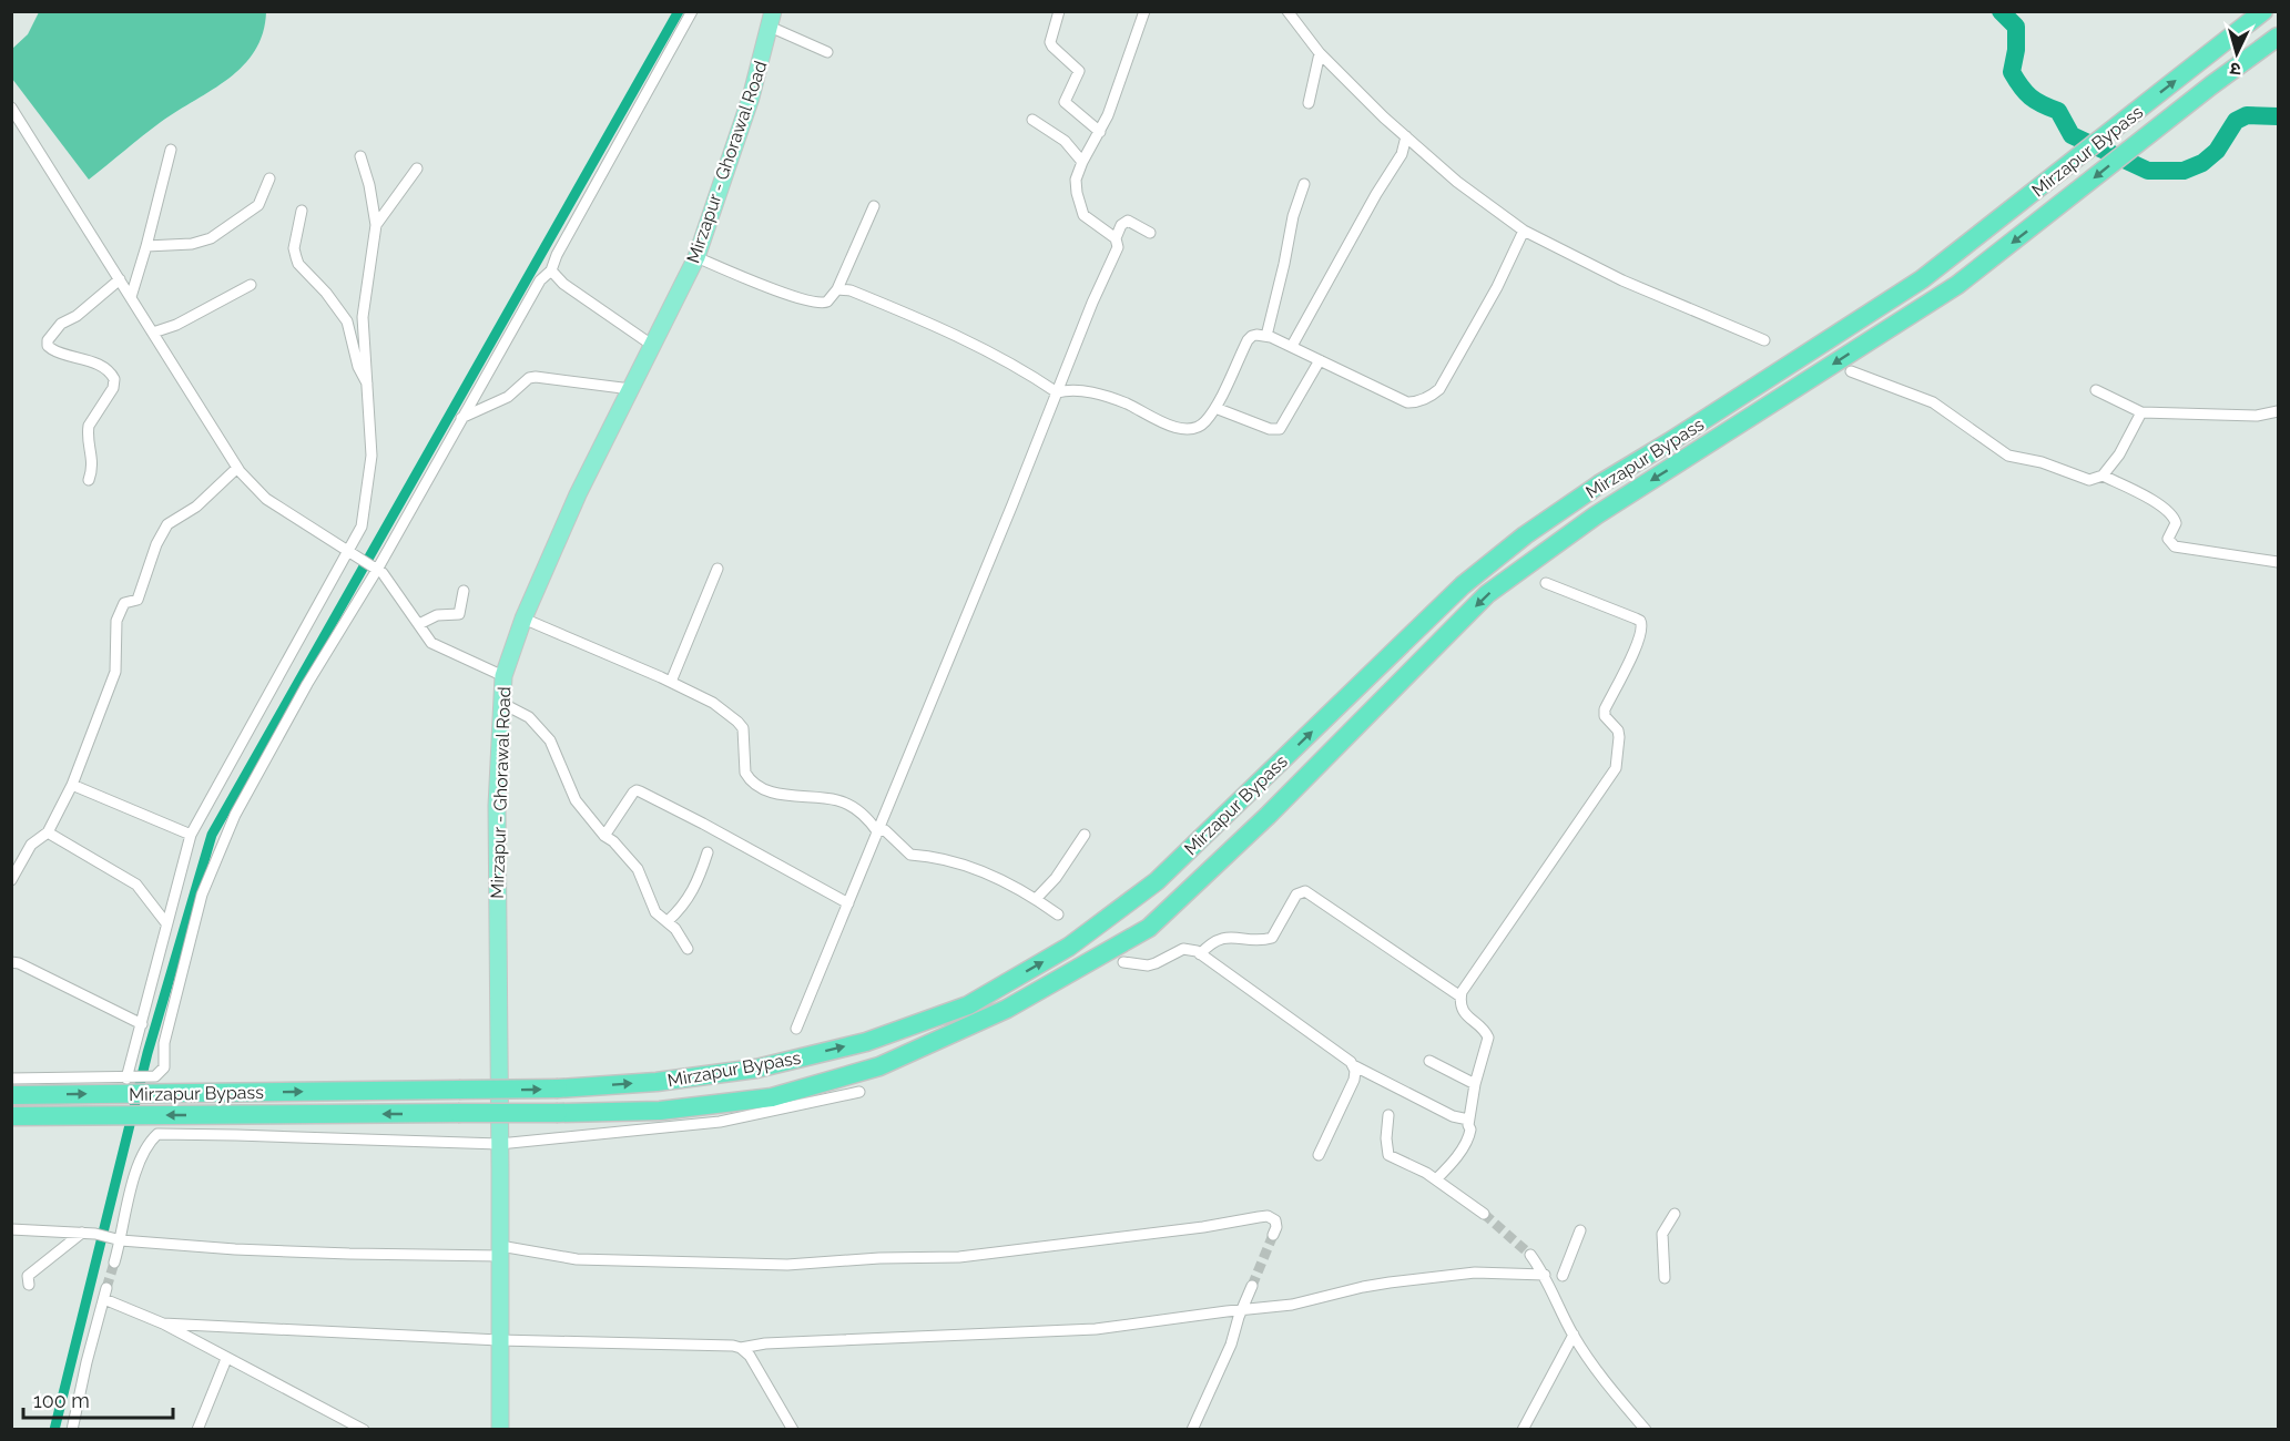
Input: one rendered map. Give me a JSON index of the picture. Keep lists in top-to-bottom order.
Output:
{
  "streets": {
    "highway": ["Mirzapur Bypass"],
    "main road": ["Mirzapur - Ghorawal Road"]
  },
  "scale_bar": "100 m",
  "north": "bottom"
}
